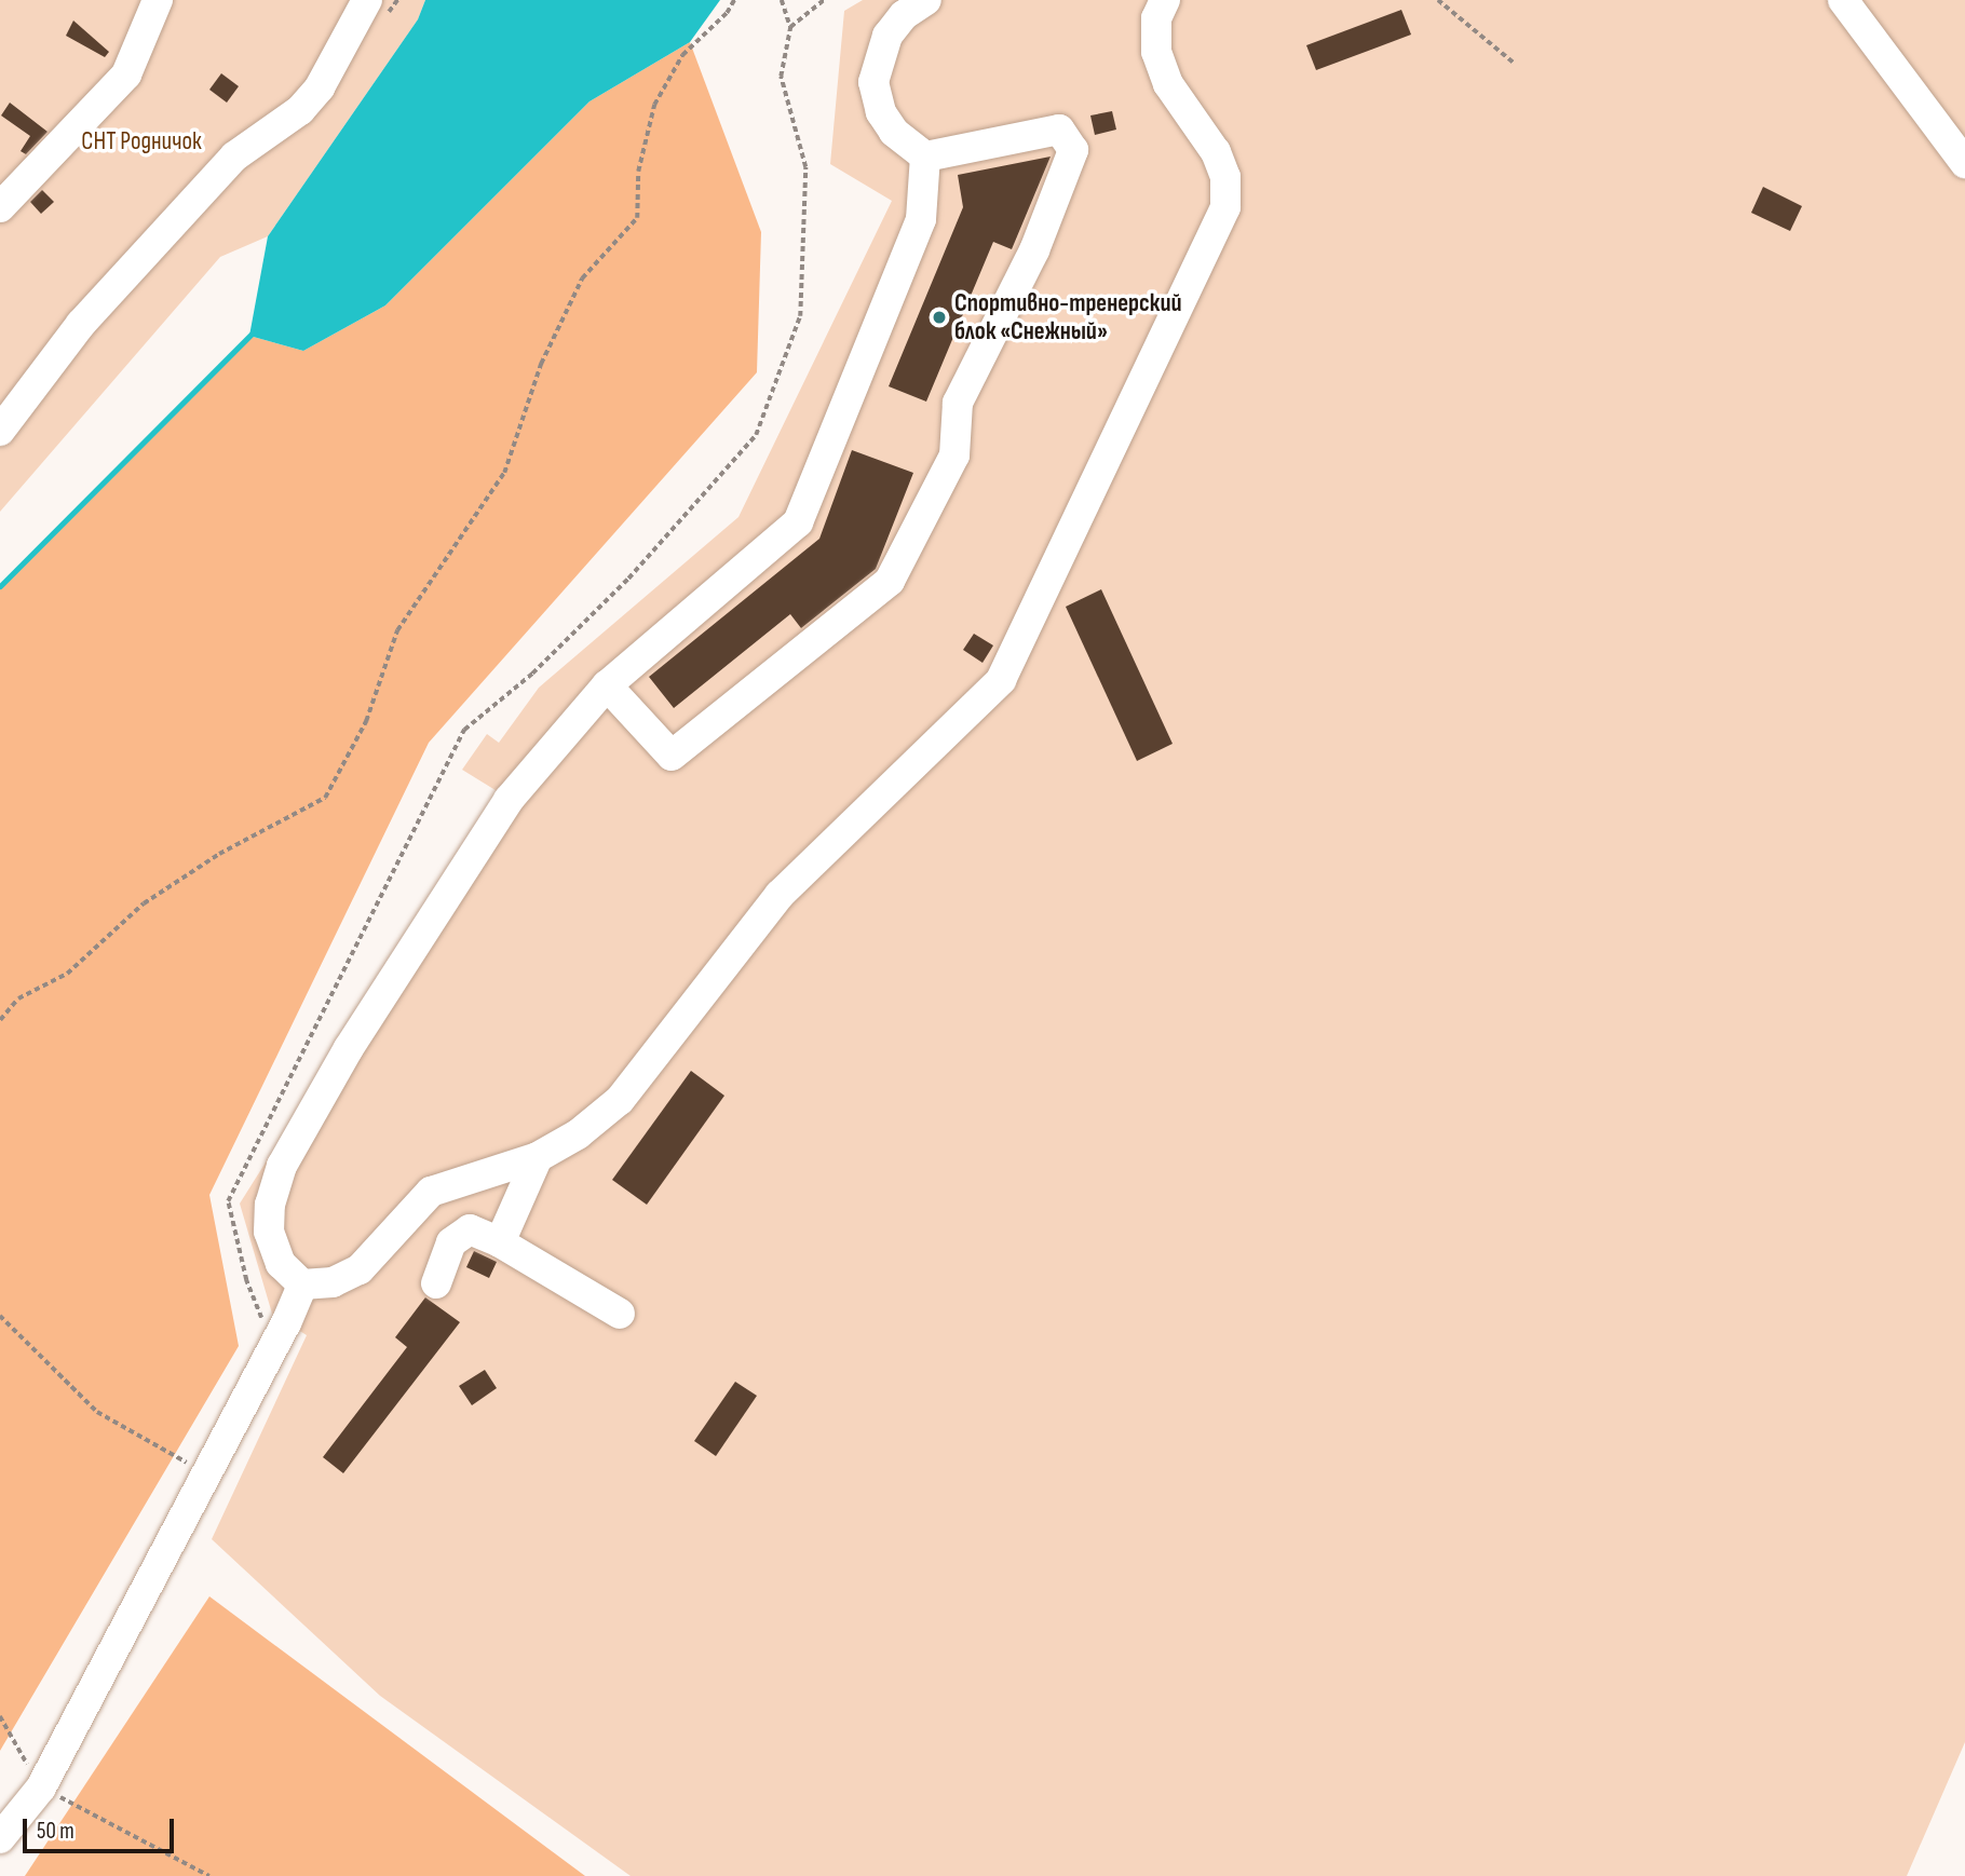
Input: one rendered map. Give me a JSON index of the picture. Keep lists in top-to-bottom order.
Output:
{
  "parks": ["СНТ Родничок"],
  "places": ["Спортивно-тренерский блок «Снежный»"],
  "scale_bar": "50 m"
}
